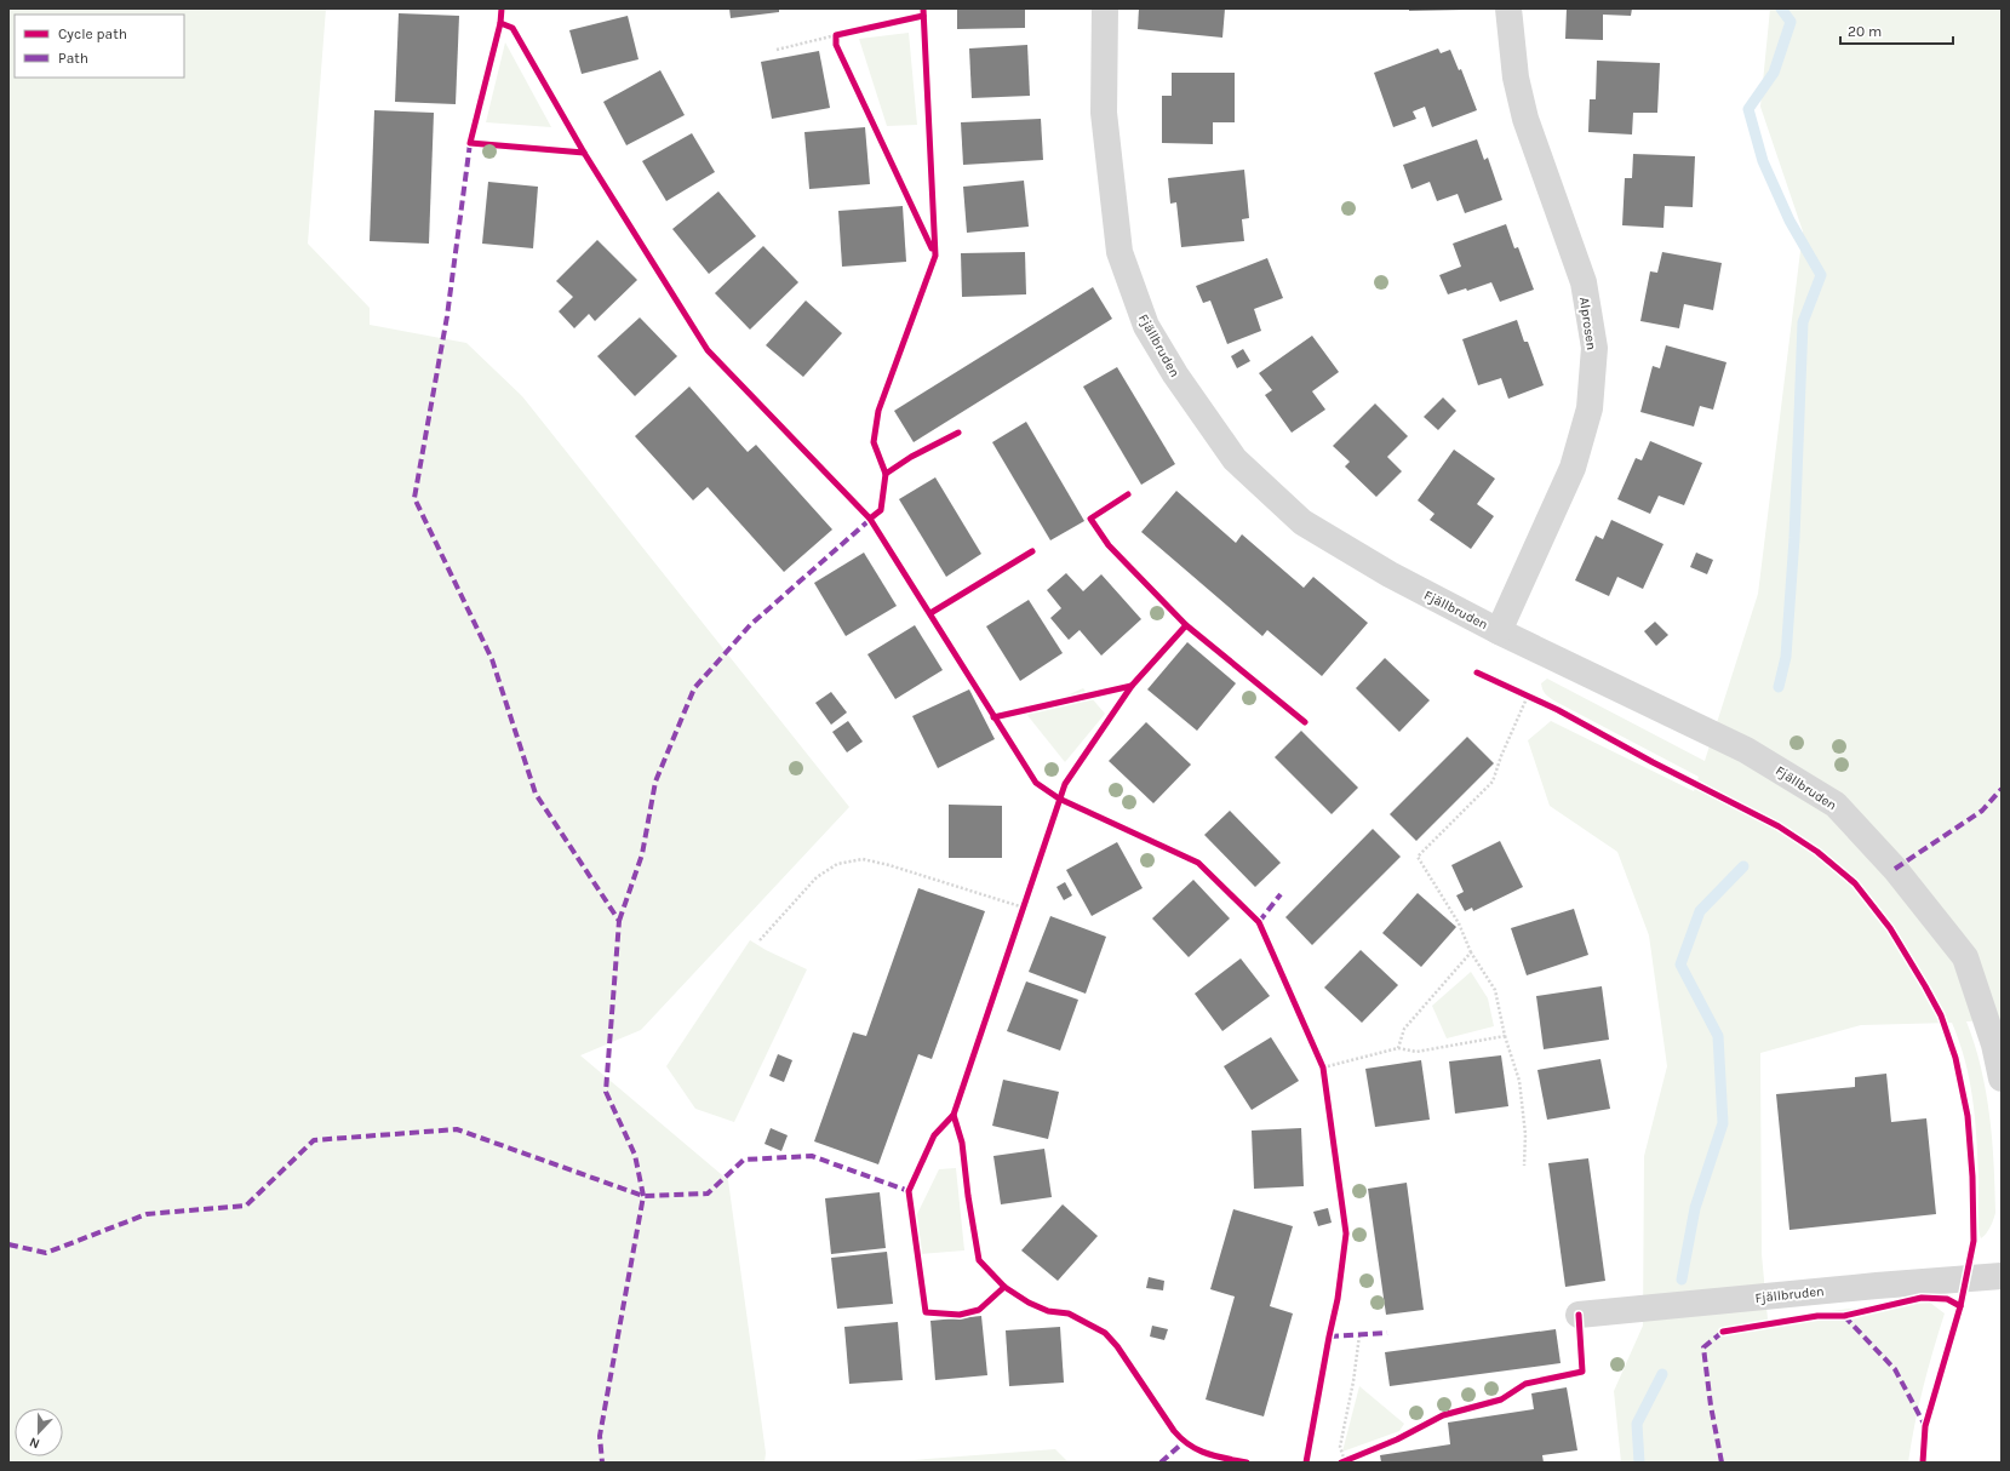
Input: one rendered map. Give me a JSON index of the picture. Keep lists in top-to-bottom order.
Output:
{
  "streets": {
    "street": ["Alprosen", "Fjällbruden"]
  },
  "crossings": [
    ["Alprosen", "Fjällbruden"]
  ],
  "legend": ["Cycle path", "Path"],
  "scale_bar": "20 m",
  "north": "bottom"
}
